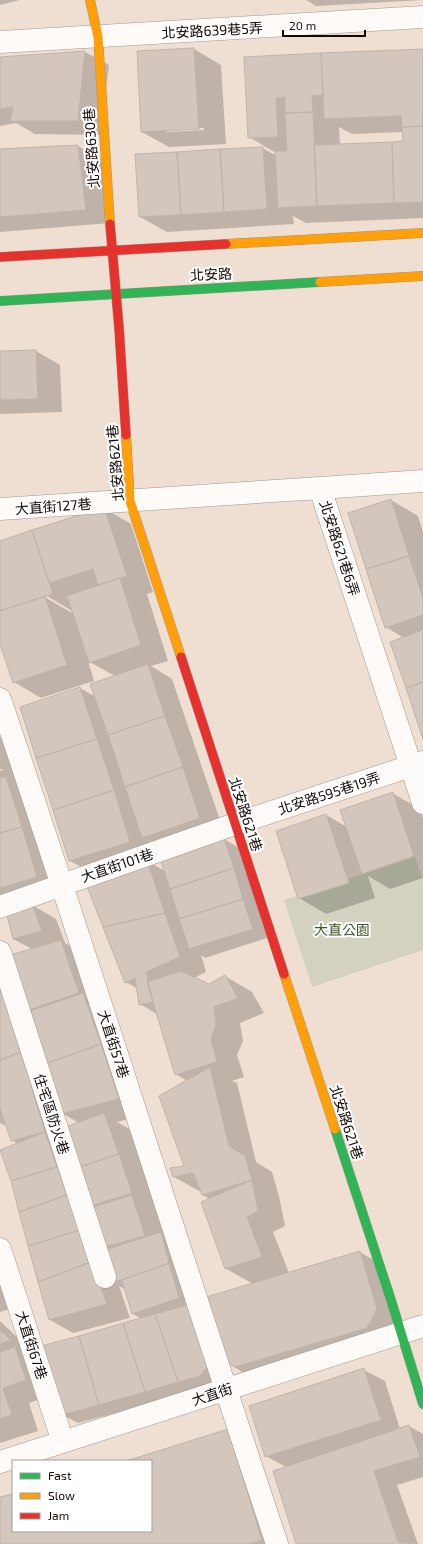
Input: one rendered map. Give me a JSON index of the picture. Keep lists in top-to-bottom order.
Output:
{
  "streets": {
    "street": [
      "北安路639巷5弄",
      "北安路630巷",
      "北安路",
      "北安路621巷",
      "大直街127巷",
      "北安路621巷6弄",
      "北安路595巷19弄",
      "大直街101巷",
      "大直街57巷",
      "住宅區防火巷",
      "大直街67巷",
      "大直街"
    ]
  },
  "crossings": [
    ["北安路639巷5弄", "北安路630巷"],
    ["北安路630巷", "北安路"],
    ["北安路630巷", "北安路621巷"],
    ["北安路", "北安路621巷"],
    ["北安路621巷", "大直街127巷"],
    ["北安路621巷", "北安路621巷6弄"],
    ["北安路621巷", "北安路595巷19弄"],
    ["北安路621巷", "大直街101巷"],
    ["北安路621巷", "大直街"],
    ["大直街127巷", "北安路621巷6弄"],
    ["北安路621巷6弄", "北安路595巷19弄"],
    ["北安路595巷19弄", "大直街101巷"],
    ["大直街101巷", "大直街57巷"],
    ["大直街57巷", "大直街"],
    ["大直街67巷", "大直街"]
  ],
  "parks": ["大直公園"],
  "legend": ["Fast", "Slow", "Jam"],
  "scale_bar": "20 m"
}
